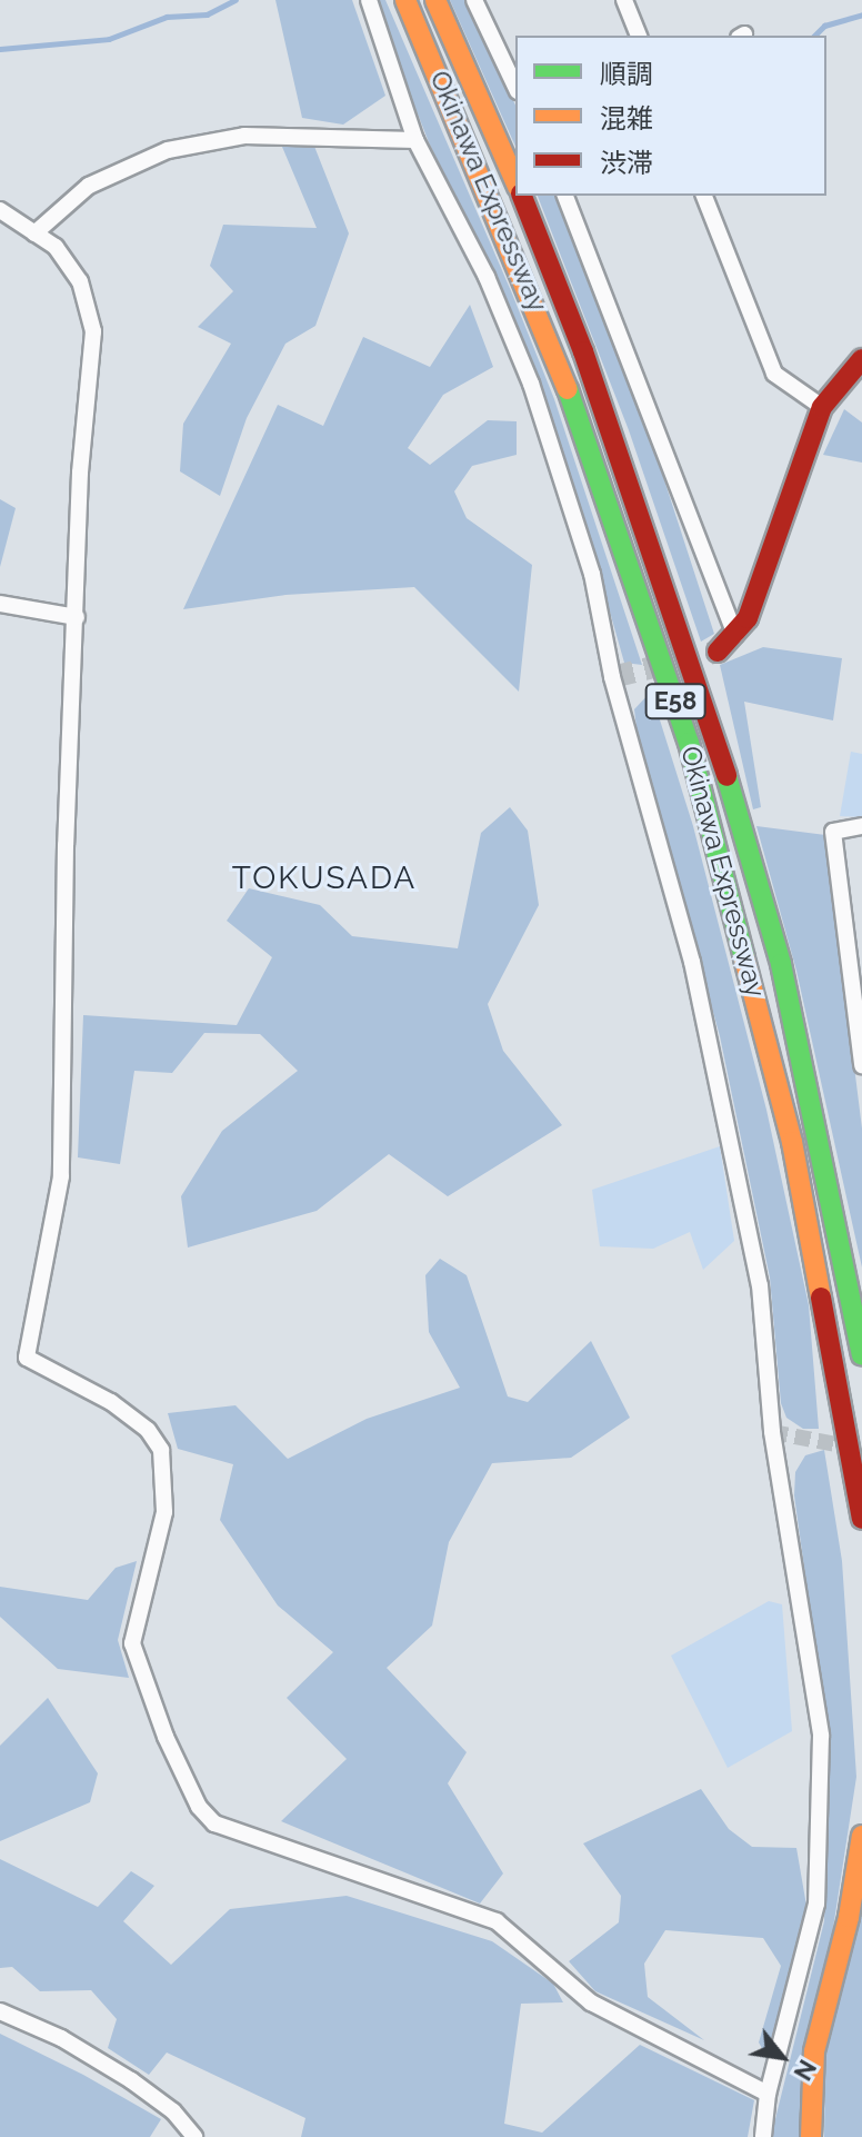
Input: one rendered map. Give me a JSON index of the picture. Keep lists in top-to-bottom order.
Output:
{
  "streets": {
    "main road": ["Okinawa Expressway", "E58"]
  },
  "districts": ["TOKUSADA"],
  "legend": ["順調", "混雑", "渋滞"],
  "north": "bottom right"
}
